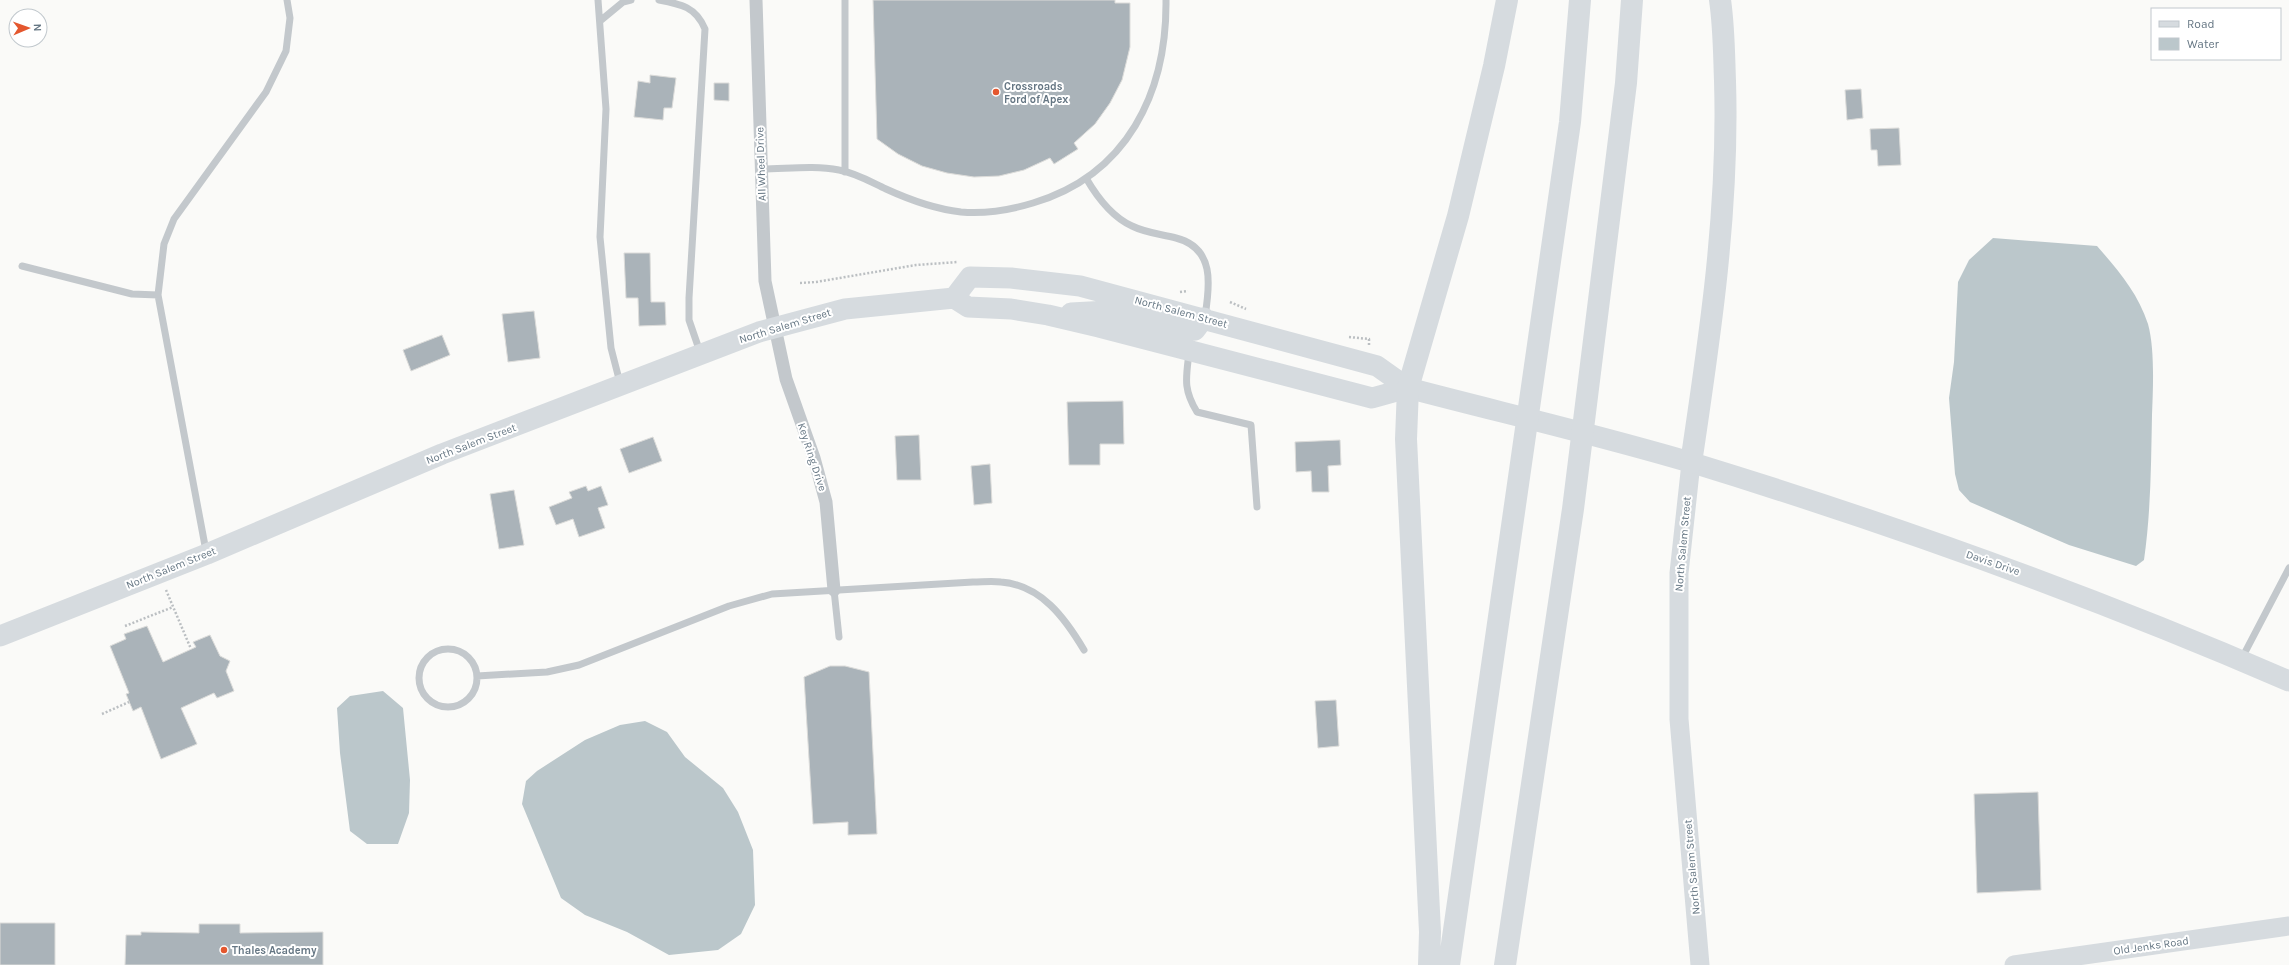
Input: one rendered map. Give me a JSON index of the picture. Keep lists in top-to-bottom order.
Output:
{
  "streets": {
    "main road": ["North Salem Street", "Davis Drive", "Old Jenks Road"],
    "street": ["All Wheel Drive", "Key Ring Drive"]
  },
  "crossings": [
    ["All Wheel Drive", "North Salem Street"],
    ["All Wheel Drive", "Key Ring Drive"],
    ["North Salem Street", "Key Ring Drive"],
    ["North Salem Street", "Davis Drive"]
  ],
  "places": ["Crossroads Ford of Apex", "Thales Academy"],
  "legend": ["Road", "Water"],
  "north": "right"
}
